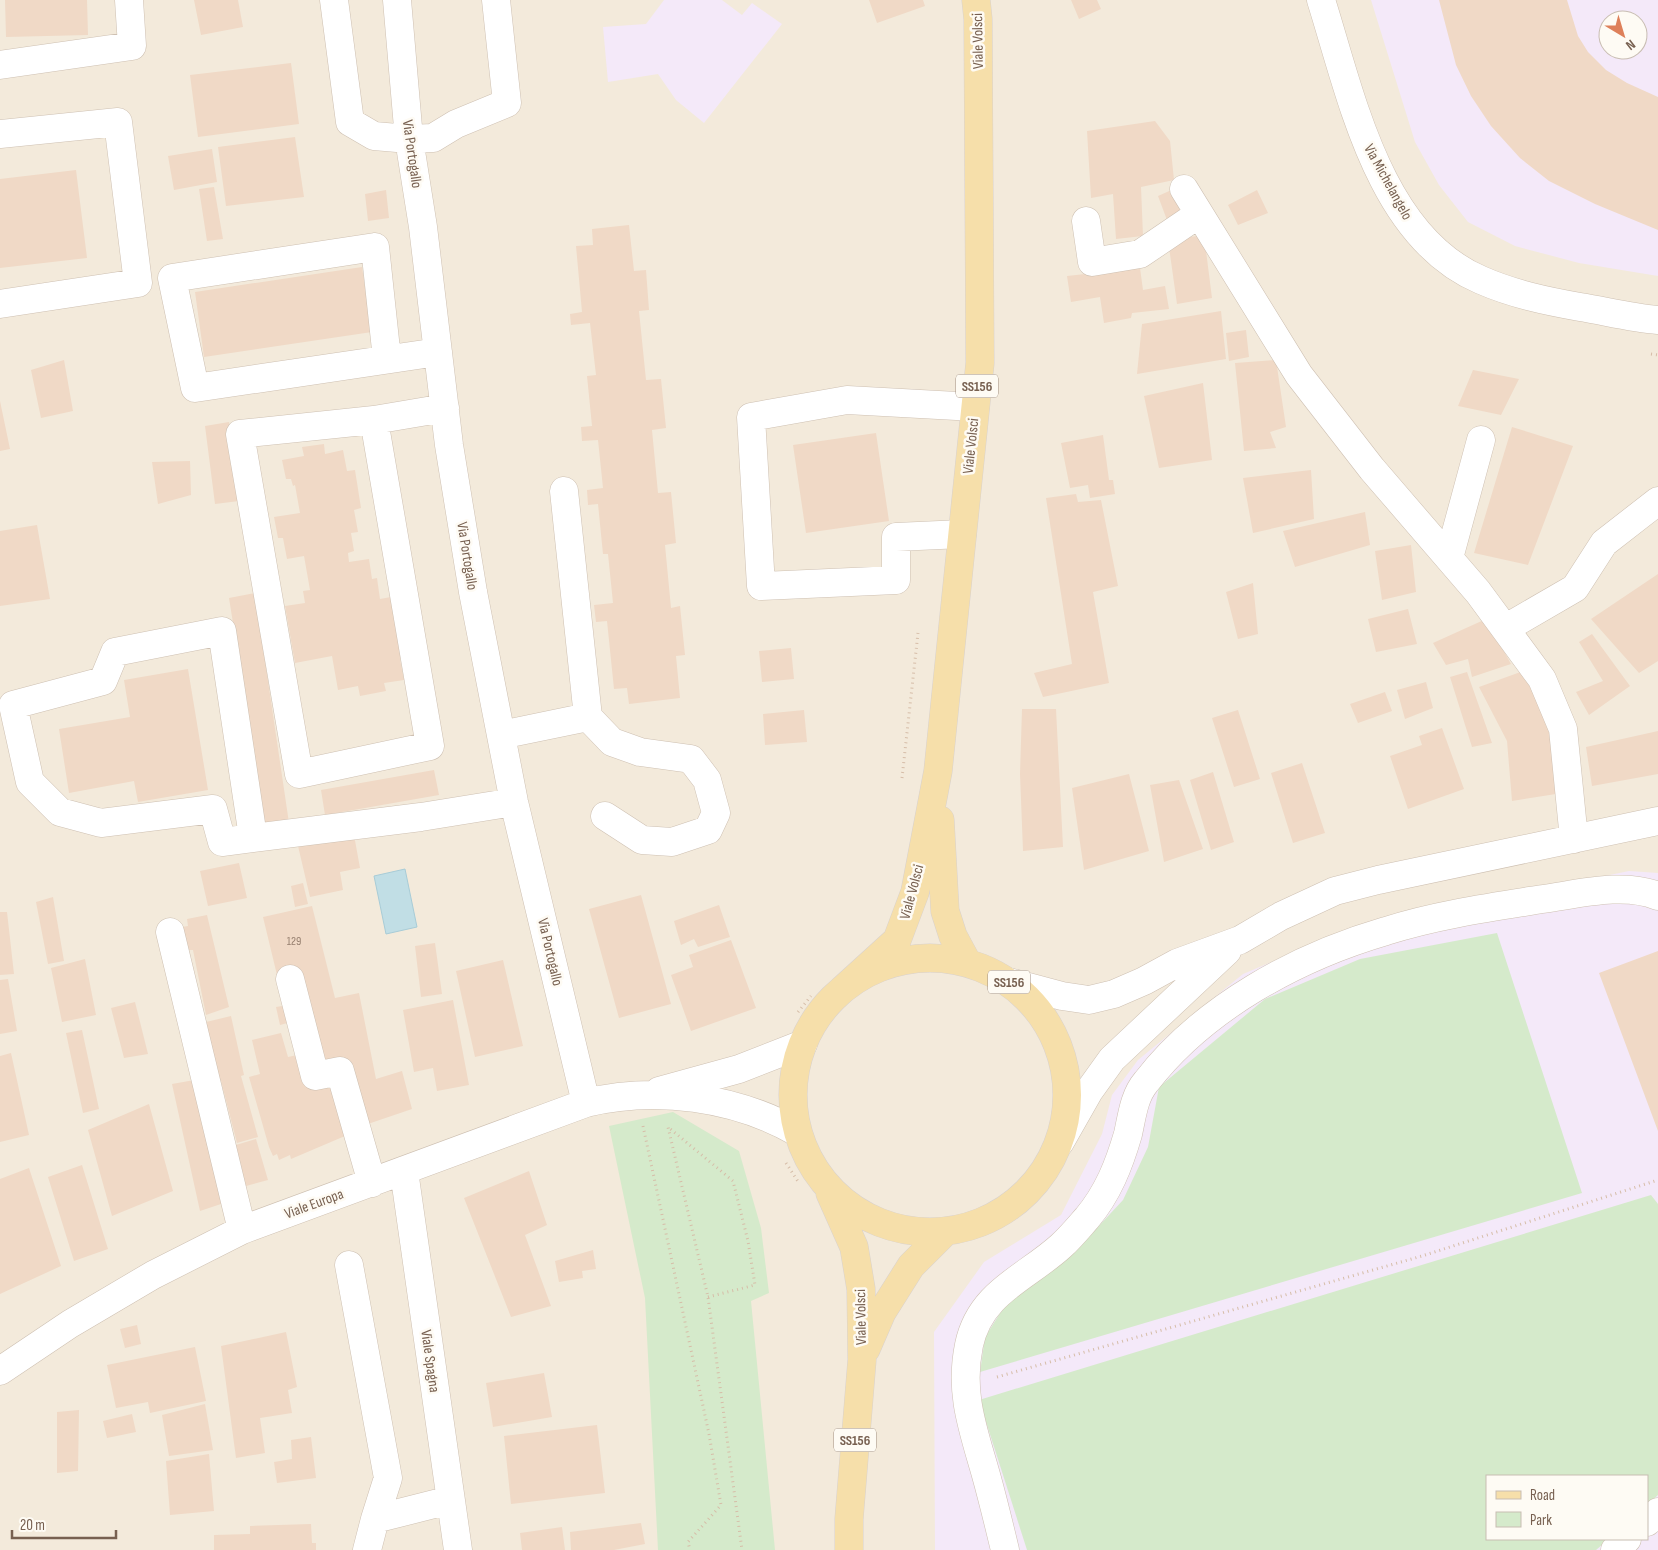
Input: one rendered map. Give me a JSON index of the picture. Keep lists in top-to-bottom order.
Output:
{
  "streets": {
    "main road": ["Viale Volsci", "SS156"],
    "street": [
      "Via Portogallo",
      "Via Michelangelo",
      "Viale Europa",
      "Viale Spagna"
    ]
  },
  "crossings": [
    ["Viale Volsci", "SS156"],
    ["Via Portogallo", "Viale Europa"],
    ["Viale Europa", "Viale Spagna"]
  ],
  "house_numbers": ["129"],
  "legend": ["Road", "Park"],
  "scale_bar": "20 m",
  "north": "bottom right"
}
